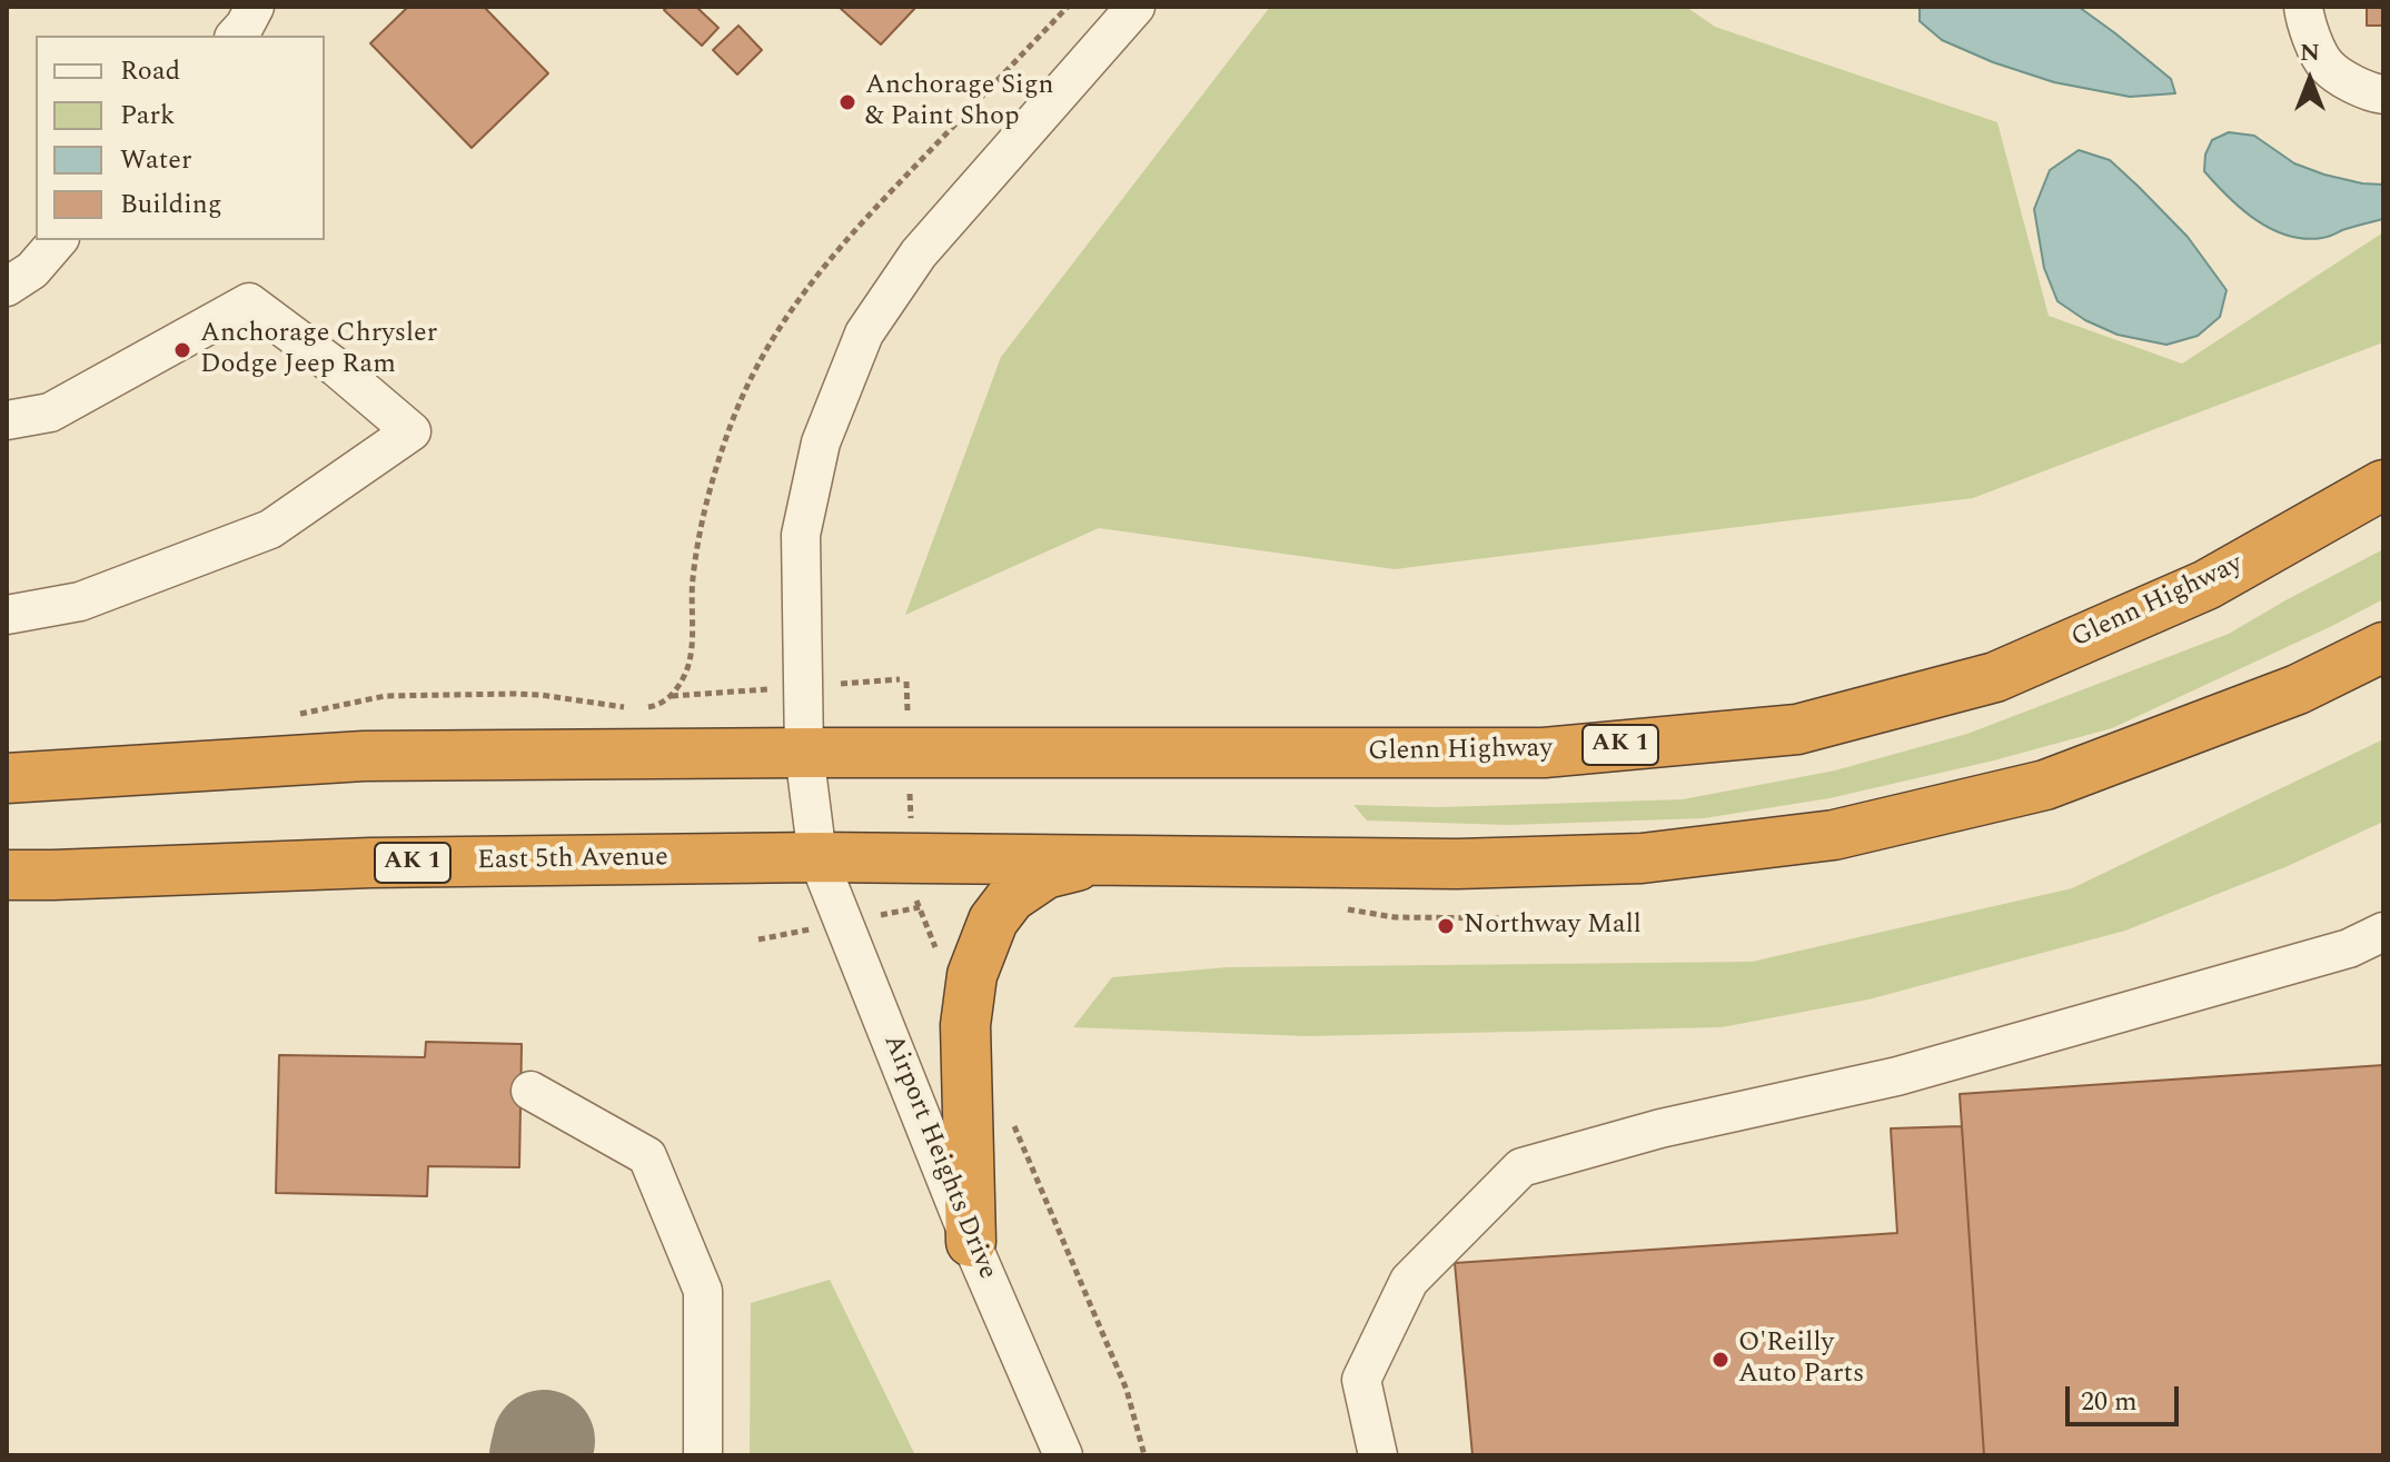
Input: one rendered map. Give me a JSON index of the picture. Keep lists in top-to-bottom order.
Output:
{
  "streets": {
    "highway": ["Glenn Highway", "AK 1", "East 5th Avenue"],
    "street": ["Airport Heights Drive"]
  },
  "crossings": [
    ["Glenn Highway", "AK 1"],
    ["Glenn Highway", "Airport Heights Drive"],
    ["AK 1", "East 5th Avenue"],
    ["AK 1", "Airport Heights Drive"],
    ["East 5th Avenue", "Airport Heights Drive"]
  ],
  "places": [
    "Anchorage Sign & Paint Shop",
    "Anchorage Chrysler Dodge Jeep Ram",
    "Northway Mall",
    "O'Reilly Auto Parts"
  ],
  "legend": [
    "Road",
    "Park",
    "Water",
    "Building"
  ],
  "scale_bar": "20 m",
  "north": "top"
}
